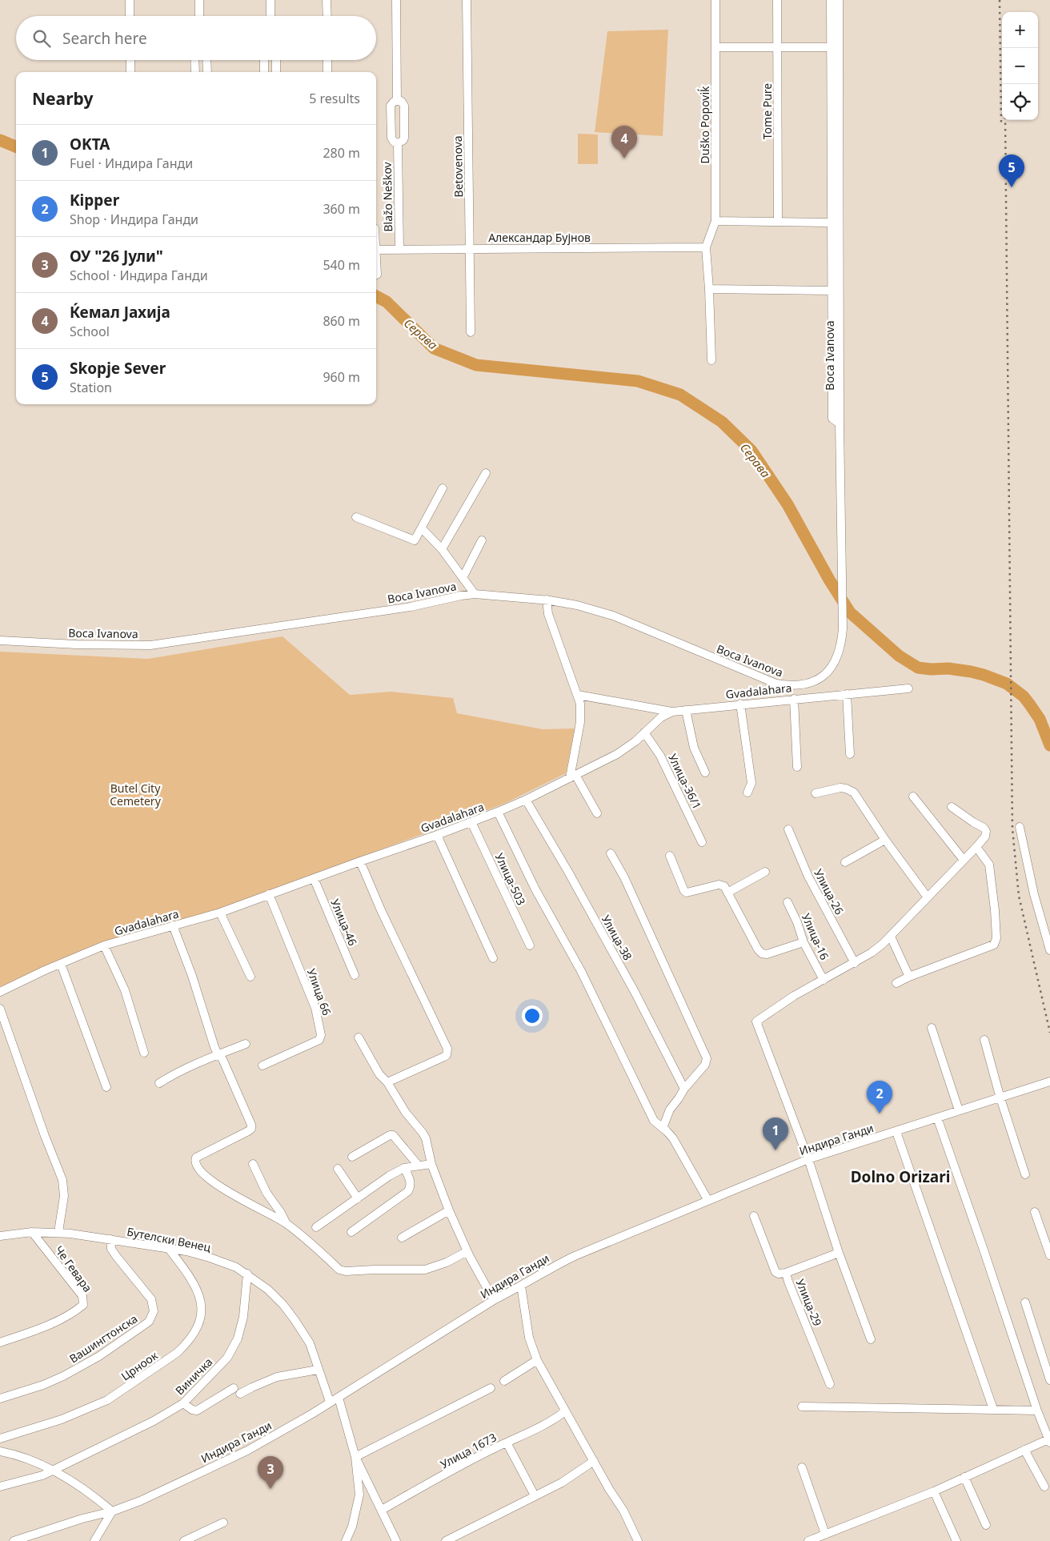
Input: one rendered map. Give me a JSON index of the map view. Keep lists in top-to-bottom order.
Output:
{
  "streets": {
    "street": [
      "Tome Pure",
      "Duško Popoviḱ",
      "Betovenova",
      "Blažo Neškov",
      "Александар Бујнов",
      "Boca Ivanova",
      "Gvadalahara",
      "Улица-36/1",
      "Улица-503",
      "Улица-26",
      "Улица-46",
      "Улица-16",
      "Улица-38",
      "Улица 66",
      "Индира Ганди",
      "Бутелски Венец",
      "Че Гевара",
      "Улица-29",
      "Вашингтонска",
      "Црноок",
      "Виничка",
      "Улица 1673"
    ]
  },
  "crossings": [
    ["Duško Popoviḱ", "Александар Бујнов"],
    ["Betovenova", "Александар Бујнов"],
    ["Blažo Neškov", "Александар Бујнов"],
    ["Gvadalahara", "Улица-36/1"],
    ["Gvadalahara", "Улица-503"],
    ["Gvadalahara", "Улица-46"],
    ["Gvadalahara", "Улица-38"],
    ["Gvadalahara", "Улица 66"],
    ["Индира Ганди", "Бутелски Венец"],
    ["Бутелски Венец", "Че Гевара"],
    ["Бутелски Венец", "Вашингтонска"],
    ["Бутелски Венец", "Црноок"],
    ["Бутелски Венец", "Виничка"]
  ],
  "districts": ["Dolno Orizari"],
  "water": ["Серава"],
  "parks": ["Butel City Cemetery"],
  "page": {
    "map_buttons": ["+", "−"],
    "search": "Search here",
    "heading": ["Nearby", "5 results"],
    "list": [
      {
        "mark": "1",
        "name": "OKTA",
        "note": "Fuel · Индира Ганди",
        "value": "280 m"
      },
      {
        "mark": "2",
        "name": "Kipper",
        "note": "Shop · Индира Ганди",
        "value": "360 m"
      },
      {
        "mark": "3",
        "name": "ОУ \"26 Јули\"",
        "note": "School · Индира Ганди",
        "value": "540 m"
      },
      {
        "mark": "4",
        "name": "Ќемал Јахија",
        "note": "School",
        "value": "860 m"
      },
      {
        "mark": "5",
        "name": "Skopje Sever",
        "note": "Station",
        "value": "960 m"
      }
    ],
    "pins": [
      "4",
      "5",
      "2",
      "1",
      "3"
    ]
  }
}
